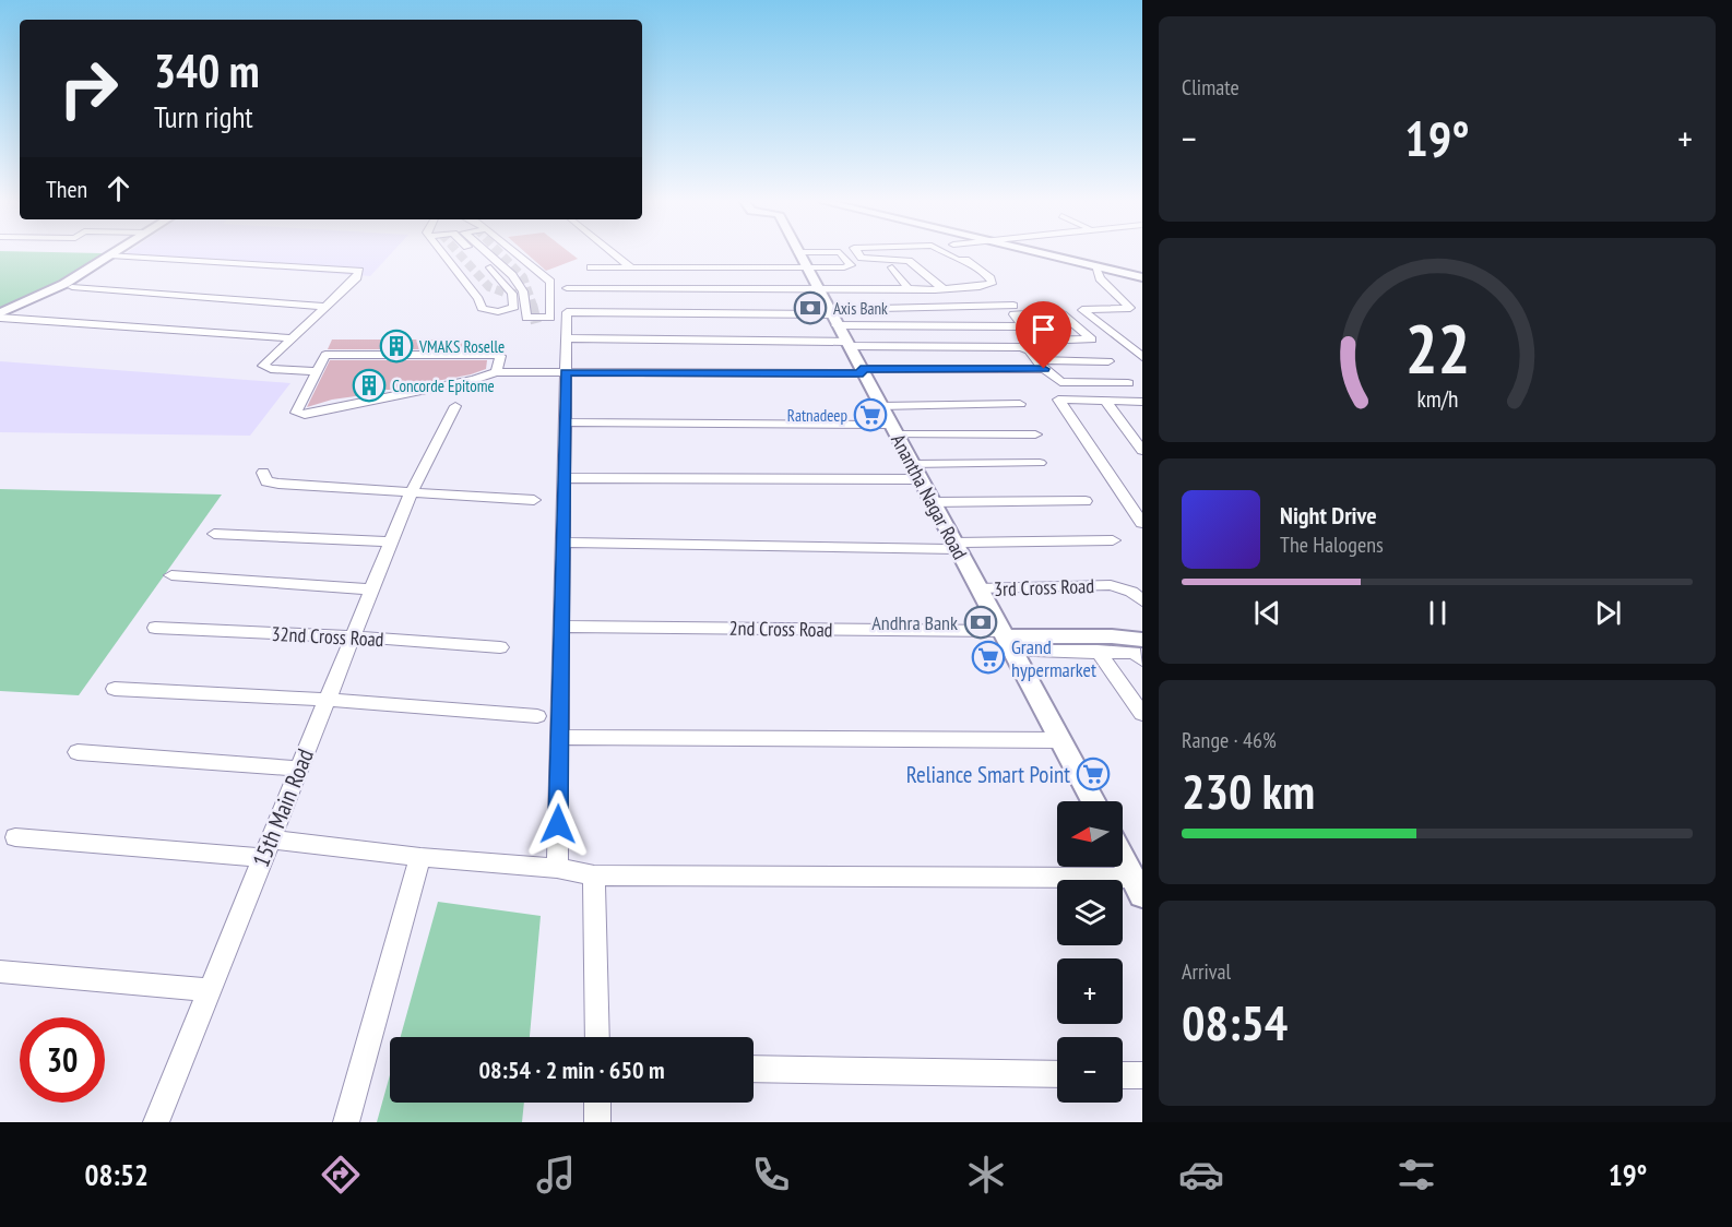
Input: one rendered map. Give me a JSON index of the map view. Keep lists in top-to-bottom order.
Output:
{
  "streets": {
    "street": [
      "Anantha Nagar Road",
      "3rd Cross Road",
      "2nd Cross Road",
      "32nd Cross Road",
      "15th Main Road"
    ]
  },
  "crossings": [
    ["Anantha Nagar Road", "3rd Cross Road"],
    ["Anantha Nagar Road", "2nd Cross Road"],
    ["32nd Cross Road", "15th Main Road"]
  ],
  "places": {
    "bank": ["Axis Bank", "Andhra Bank"],
    "building": ["VMAKS Roselle", "Concorde Epitome"],
    "supermarket": ["Ratnadeep", "Grand hypermarket", "Reliance Smart Point"]
  },
  "north": "left",
  "page": {
    "tile": [
      "Climate",
      ["Range · 46%", "230 km"],
      ["Arrival", "08:54"]
    ],
    "turn": ["340 m", "Turn right"],
    "heat": ["−", "19°", "+"],
    "then": "Then",
    "song": ["Night Drive", "The Halogens"],
    "map_buttons": ["+", "−"],
    "limit": "30",
    "trip": "08:54 · 2 min · 650 m",
    "tabs": ["08:52", "19°"],
    "gauge": ["22", "km/h"]
  }
}
